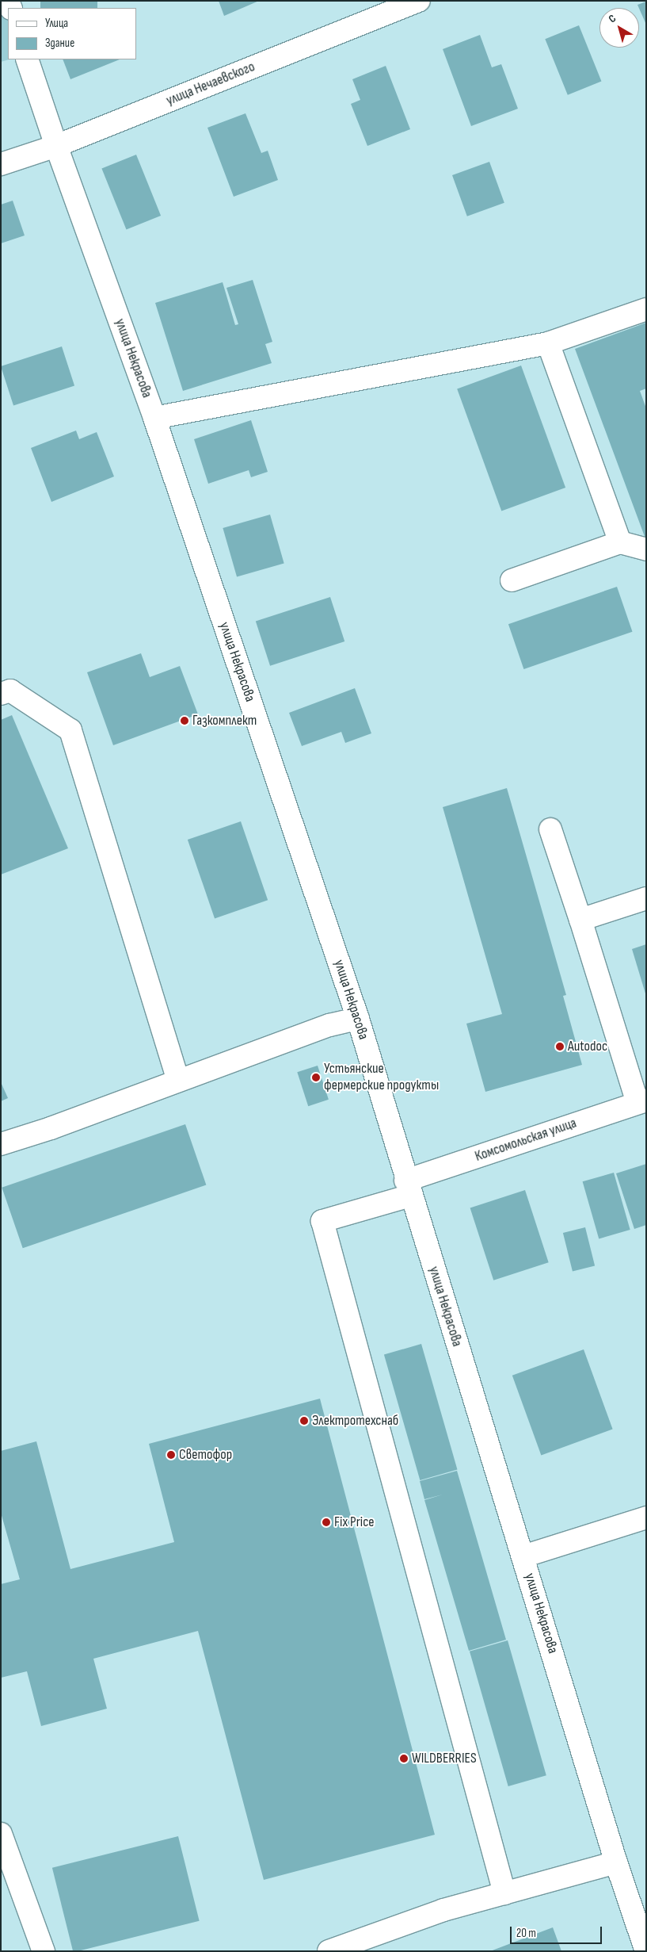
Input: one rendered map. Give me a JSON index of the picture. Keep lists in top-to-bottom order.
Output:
{
  "streets": {
    "street": ["улица Нечаевского", "улица Некрасова", "Комсомольская улица"]
  },
  "crossings": [
    ["улица Нечаевского", "улица Некрасова"],
    ["улица Некрасова", "Комсомольская улица"]
  ],
  "places": [
    "Газкомплект",
    "Autodoc",
    "Устьянские фермерские продукты",
    "Электротехснаб",
    "Светофор",
    "Fix Price",
    "WILDBERRIES"
  ],
  "legend": ["Улица", "Здание"],
  "scale_bar": "20 m",
  "north": "top left"
}
